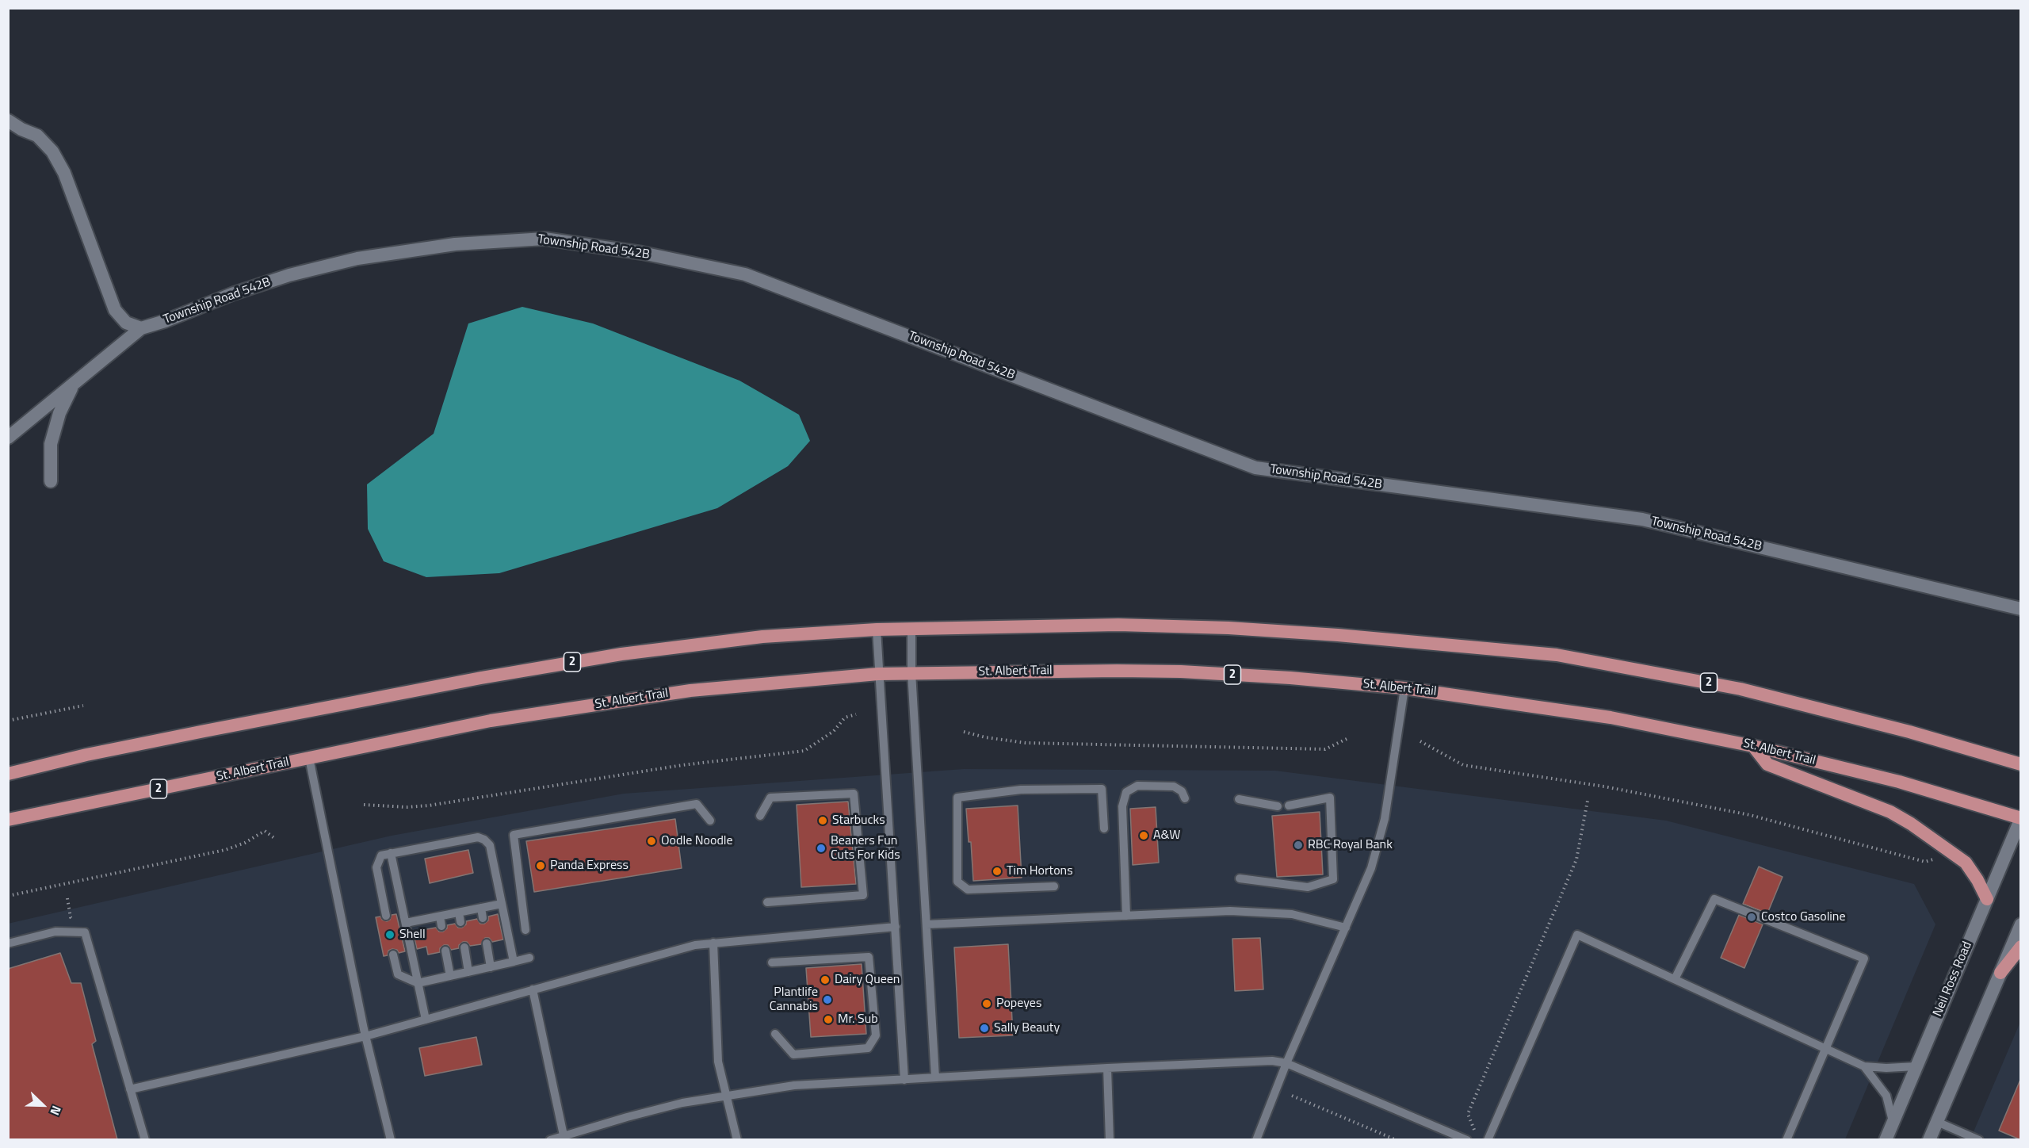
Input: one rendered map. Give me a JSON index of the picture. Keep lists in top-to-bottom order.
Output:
{
  "streets": {
    "main road": ["2", "St. Albert Trail"],
    "street": ["Township Road 542B", "Neil Ross Road"]
  },
  "crossings": [
    ["St. Albert Trail", "Neil Ross Road"]
  ],
  "places": [
    "Starbucks",
    "A&W",
    "Oodle Noodle",
    "RBC Royal Bank",
    "Beaners Fun Cuts For Kids",
    "Panda Express",
    "Tim Hortons",
    "Costco Gasoline",
    "Shell",
    "Dairy Queen",
    "Plantlife Cannabis",
    "Popeyes",
    "Mr. Sub",
    "Sally Beauty"
  ],
  "north": "bottom right"
}
